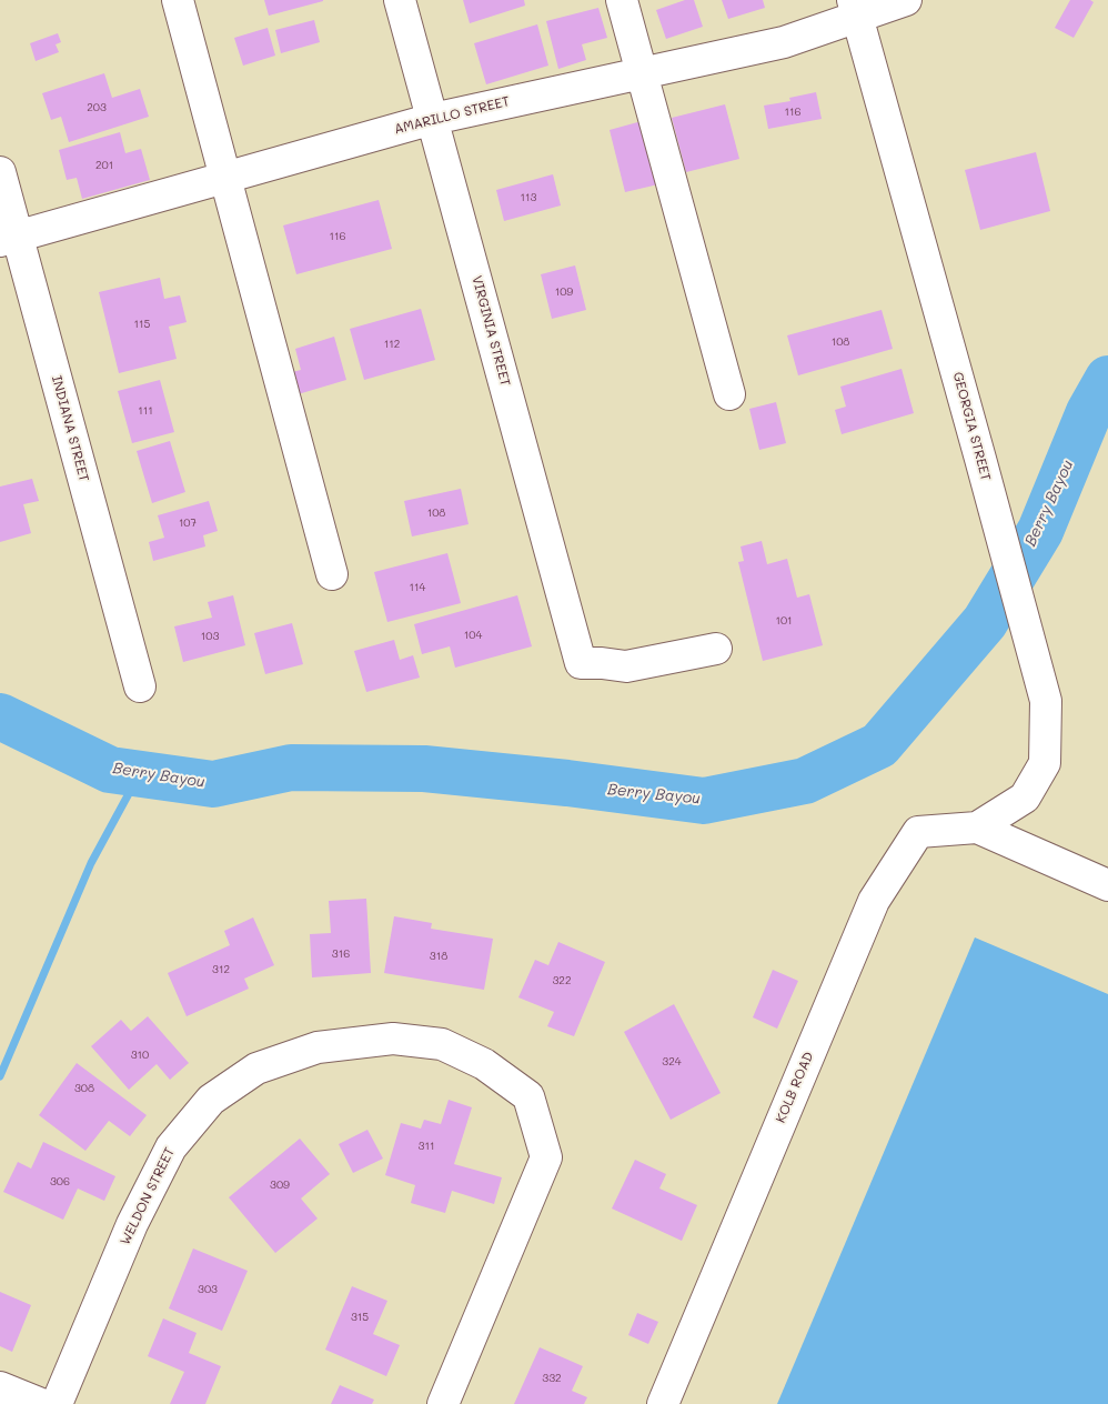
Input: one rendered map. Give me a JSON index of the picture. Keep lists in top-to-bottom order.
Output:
{
  "streets": {
    "street": [
      "AMARILLO STREET",
      "VIRGINIA STREET",
      "GEORGIA STREET",
      "INDIANA STREET",
      "KOLB ROAD",
      "WELDON STREET"
    ]
  },
  "crossings": [
    ["AMARILLO STREET", "VIRGINIA STREET"],
    ["AMARILLO STREET", "GEORGIA STREET"],
    ["AMARILLO STREET", "INDIANA STREET"],
    ["GEORGIA STREET", "KOLB ROAD"]
  ],
  "water": ["Berry Bayou"],
  "house_numbers": [
    "203",
    "116",
    "201",
    "113",
    "116",
    "109",
    "115",
    "108",
    "112",
    "111",
    "108",
    "107",
    "114",
    "101",
    "104",
    "103",
    "316",
    "318",
    "312",
    "322",
    "310",
    "324",
    "308",
    "311",
    "306",
    "309",
    "303",
    "315",
    "332"
  ]
}
